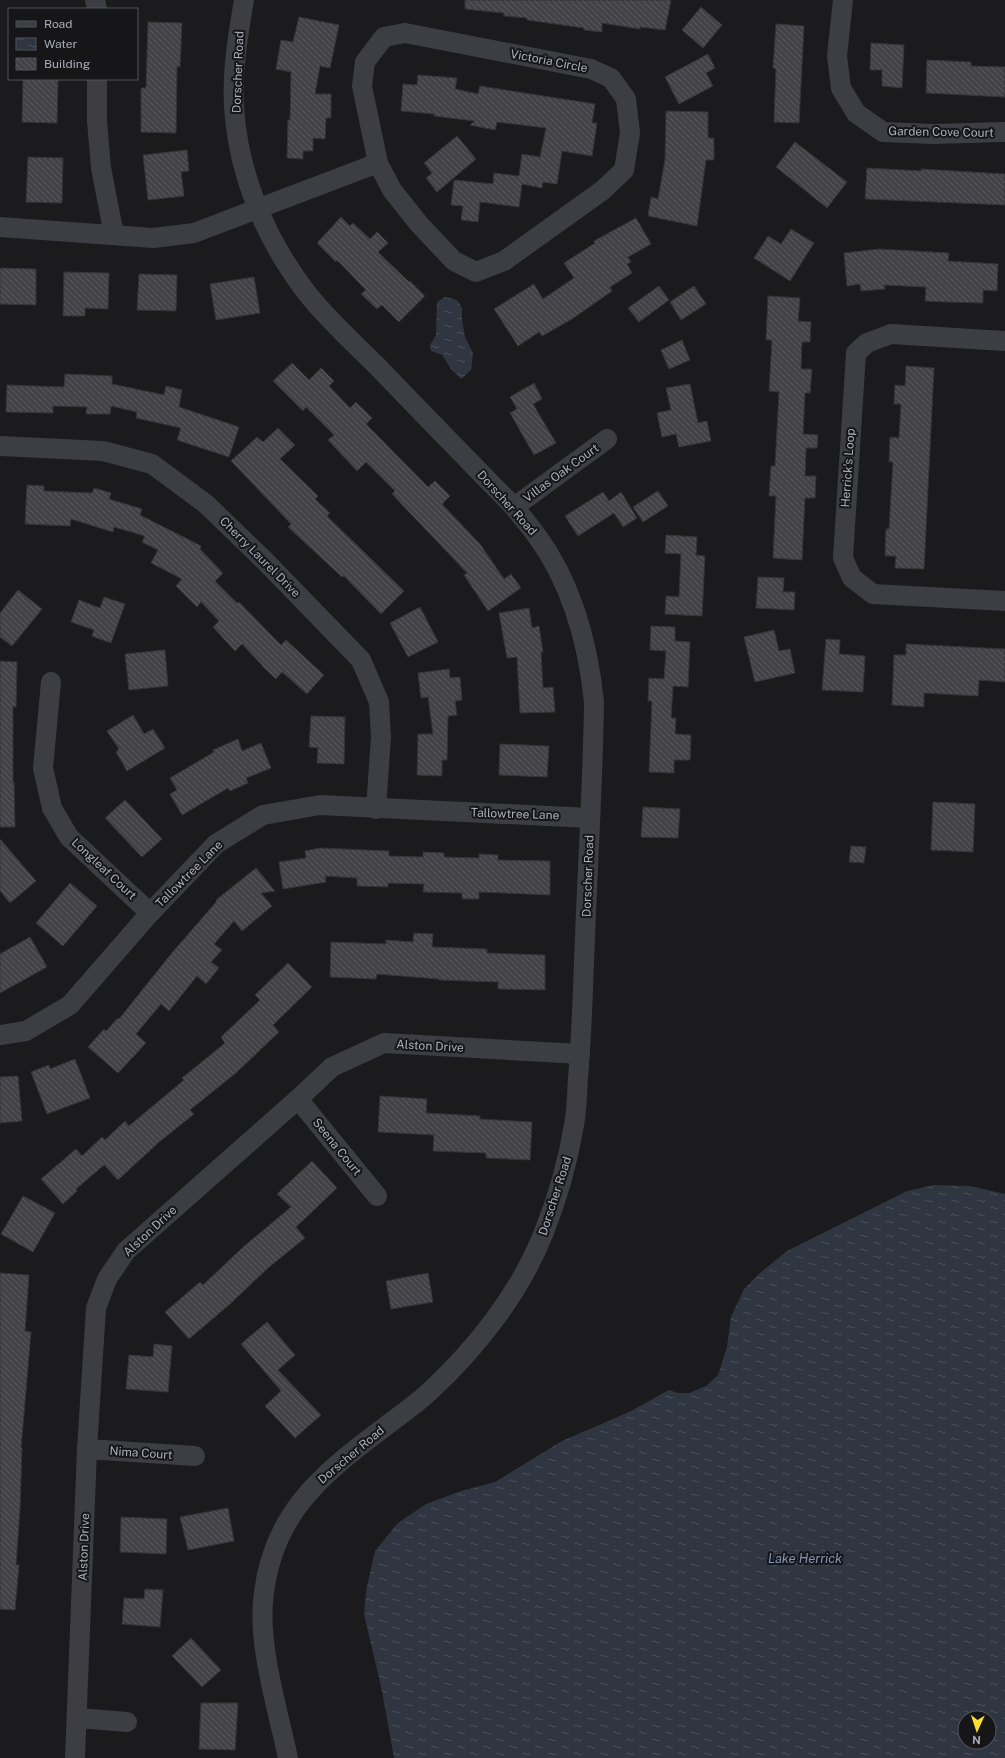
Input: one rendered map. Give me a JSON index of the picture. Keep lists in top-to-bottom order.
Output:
{
  "streets": {
    "street": [
      "Victoria Circle",
      "Dorscher Road",
      "Garden Cove Court",
      "Herrick's Loop",
      "Villas Oak Court",
      "Cherry Laurel Drive",
      "Tallowtree Lane",
      "Longleaf Court",
      "Alston Drive",
      "Seena Court",
      "Nima Court"
    ]
  },
  "crossings": [
    ["Dorscher Road", "Villas Oak Court"],
    ["Dorscher Road", "Tallowtree Lane"],
    ["Dorscher Road", "Alston Drive"],
    ["Cherry Laurel Drive", "Tallowtree Lane"],
    ["Tallowtree Lane", "Longleaf Court"],
    ["Alston Drive", "Seena Court"],
    ["Alston Drive", "Nima Court"]
  ],
  "water": ["Lake Herrick"],
  "legend": ["Road", "Water", "Building"],
  "north": "bottom"
}
